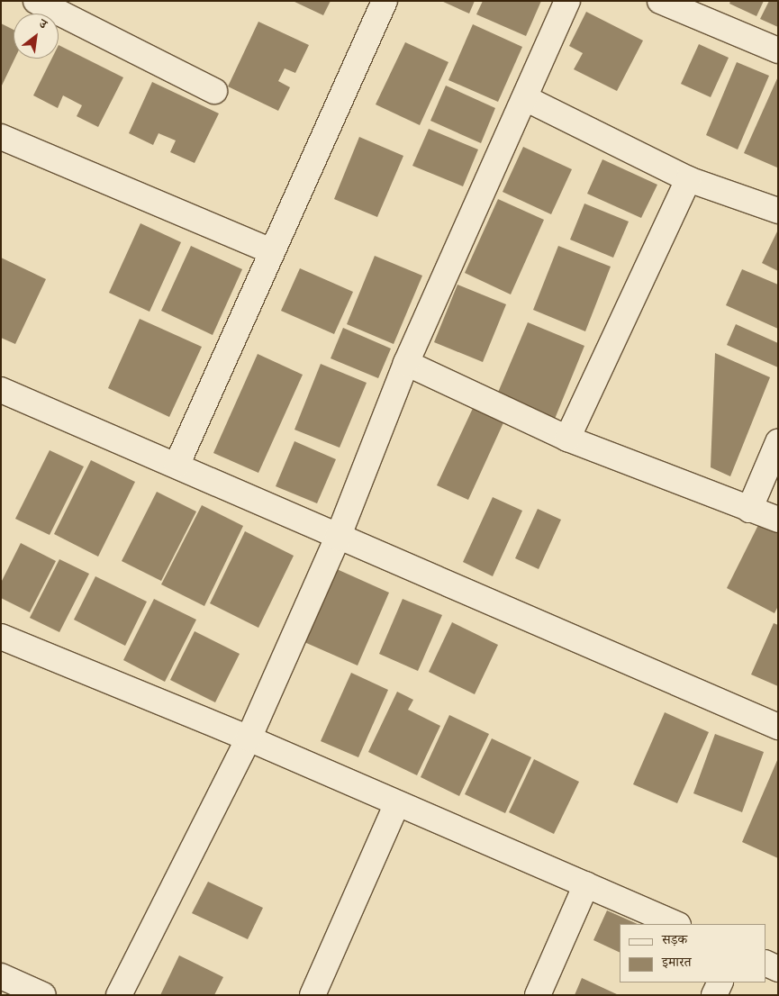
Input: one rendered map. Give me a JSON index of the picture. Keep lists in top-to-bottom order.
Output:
{
  "legend": ["सड़क", "इमारत"],
  "north": "top right"
}
